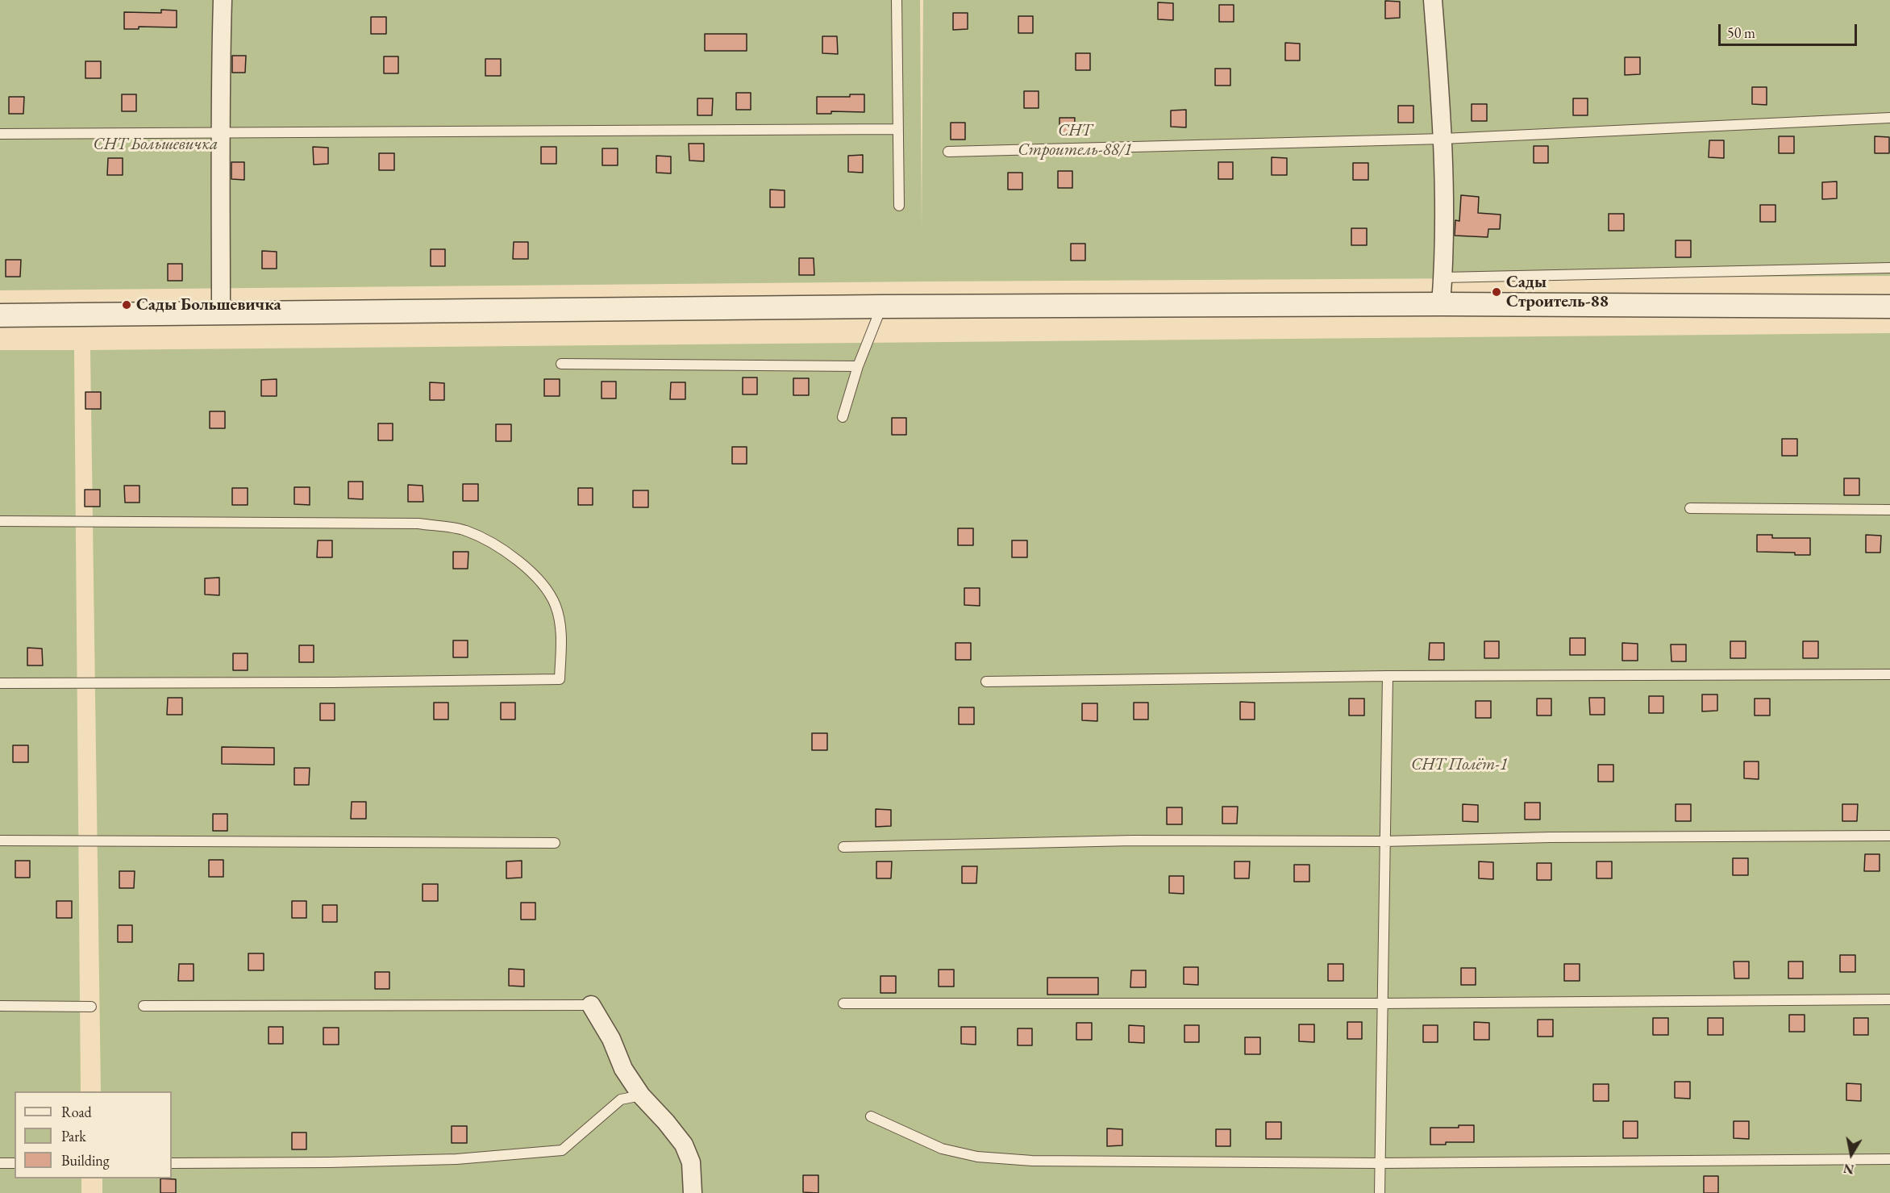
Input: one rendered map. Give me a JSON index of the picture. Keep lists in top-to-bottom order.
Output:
{
  "parks": ["СНТ Строитель-88/1", "СНТ Большевичка", "СНТ Полёт-1"],
  "places": ["Сады Строитель-88", "Сады Большевичка"],
  "legend": ["Road", "Park", "Building"],
  "scale_bar": "50 m",
  "north": "bottom"
}
